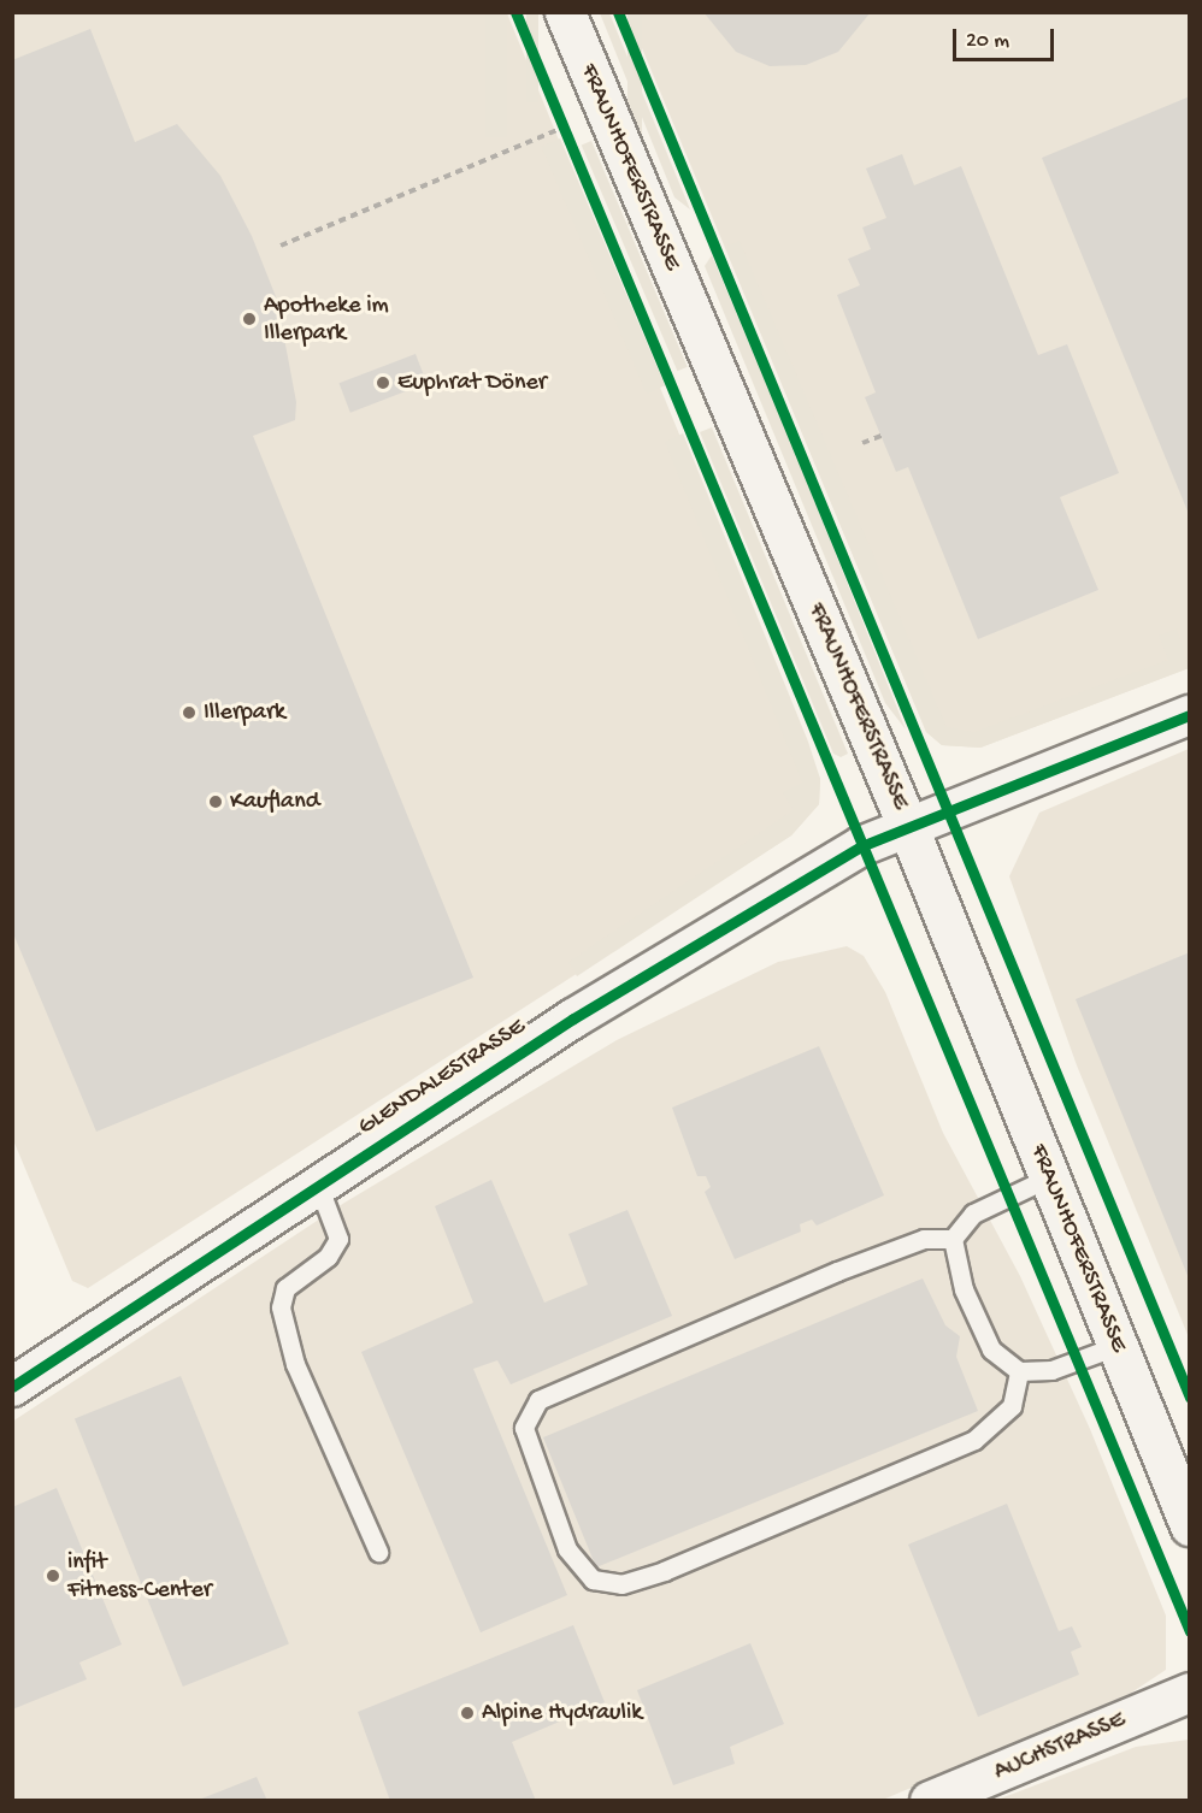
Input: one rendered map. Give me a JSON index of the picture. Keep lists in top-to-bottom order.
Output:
{
  "streets": {
    "street": ["FRAUNHOFERSTRASSE", "GLENDALESTRASSE", "AUCHSTRASSE"]
  },
  "crossings": [
    ["FRAUNHOFERSTRASSE", "GLENDALESTRASSE"]
  ],
  "places": [
    "Apotheke im Illerpark",
    "Euphrat Döner",
    "Illerpark",
    "Kaufland",
    "infit Fitness-Center",
    "Alpine Hydraulik"
  ],
  "scale_bar": "20 m"
}
